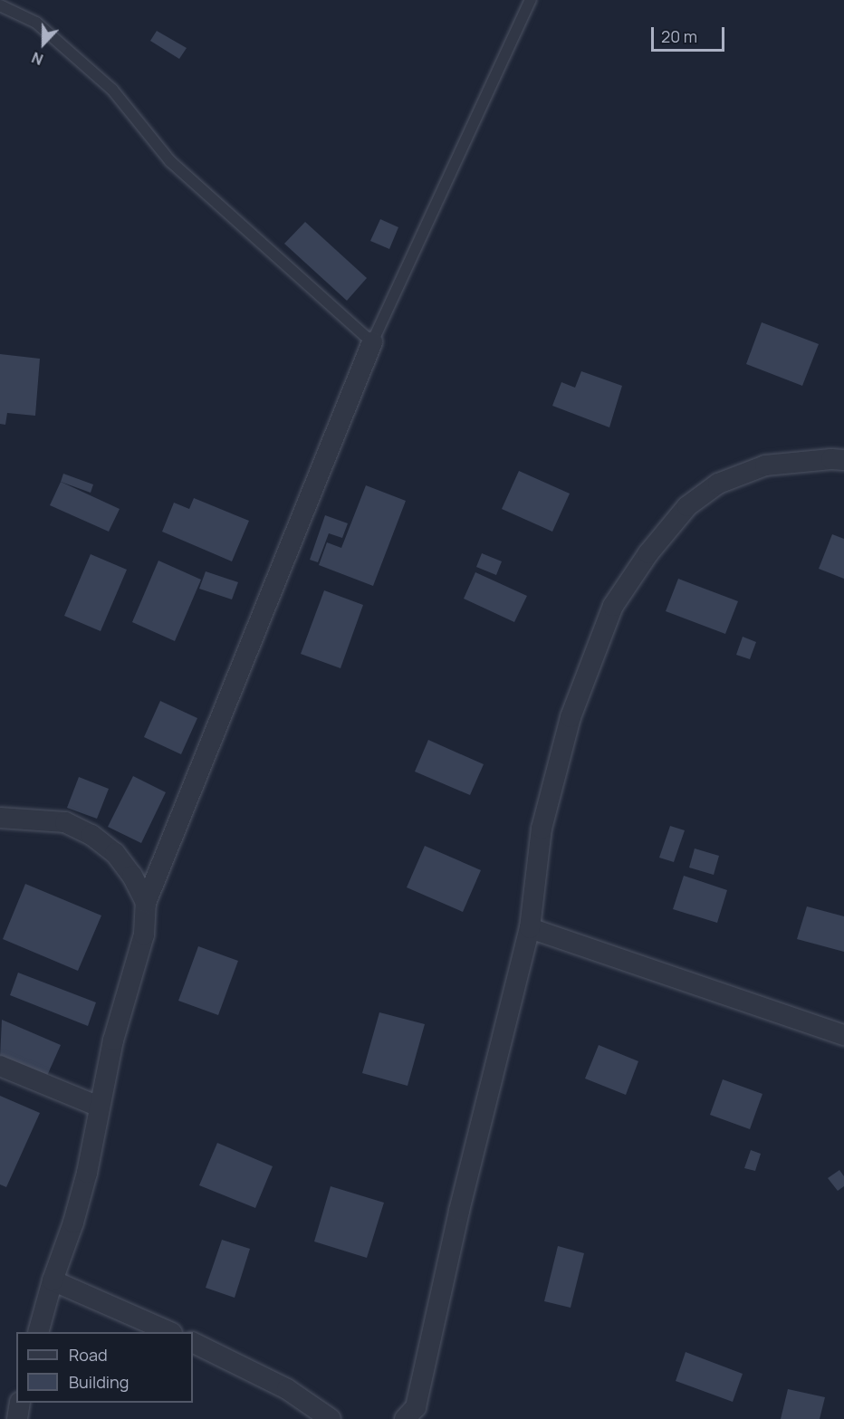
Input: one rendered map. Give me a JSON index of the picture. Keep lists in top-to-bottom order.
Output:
{
  "legend": ["Road", "Building"],
  "scale_bar": "20 m",
  "north": "bottom"
}
